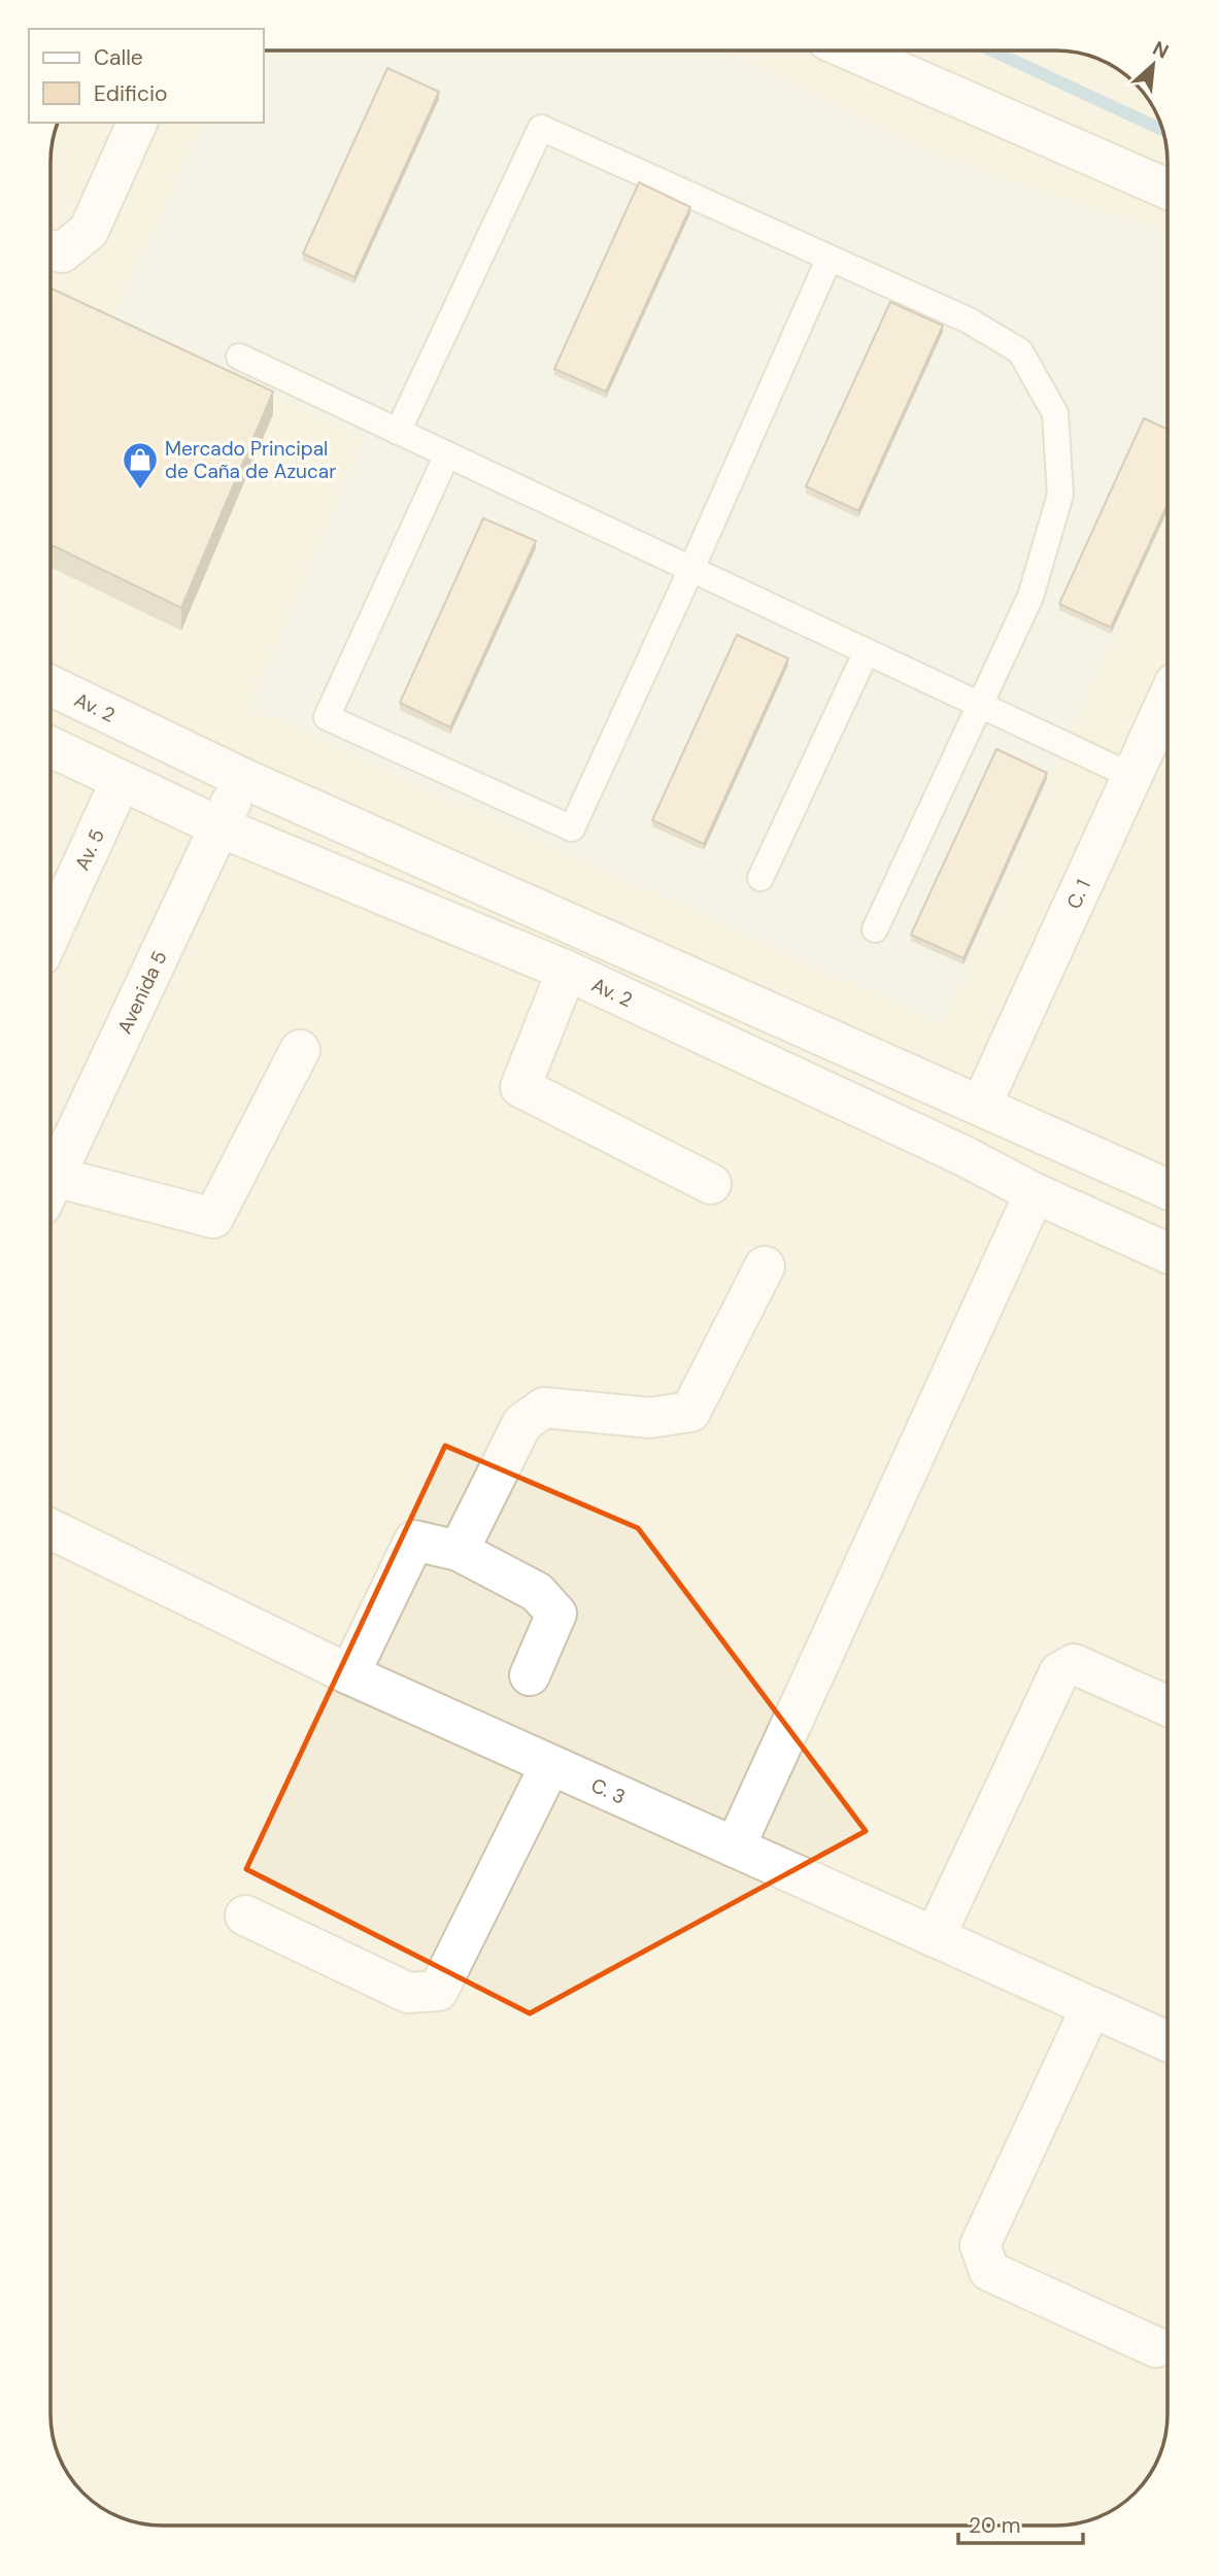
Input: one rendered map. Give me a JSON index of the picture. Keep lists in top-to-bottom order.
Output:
{
  "streets": {
    "street": [
      "Av. 2",
      "Av. 5",
      "C. 1",
      "Avenida 5",
      "C. 3"
    ]
  },
  "crossings": [
    ["Av. 2", "Av. 5"],
    ["Av. 2", "C. 1"],
    ["Av. 2", "Avenida 5"]
  ],
  "places": {
    "shop": ["Mercado Principal de Caña de Azucar"]
  },
  "legend": ["Calle", "Edificio"],
  "scale_bar": "20 m",
  "north": "top right"
}
